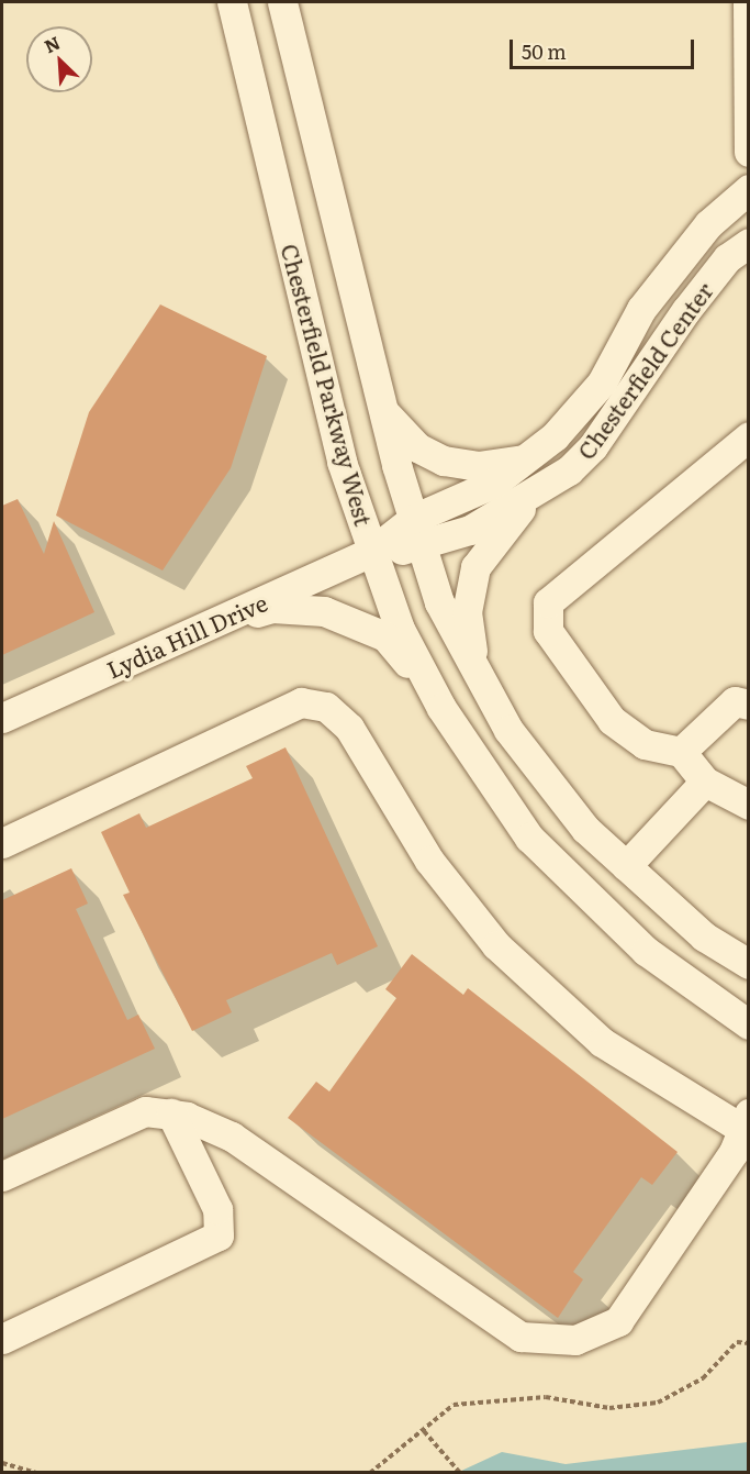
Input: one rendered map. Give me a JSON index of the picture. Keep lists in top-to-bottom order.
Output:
{
  "streets": {
    "street": ["Chesterfield Center", "Chesterfield Parkway West", "Lydia Hill Drive"]
  },
  "crossings": [
    ["Chesterfield Center", "Chesterfield Parkway West"],
    ["Chesterfield Center", "Lydia Hill Drive"],
    ["Chesterfield Parkway West", "Lydia Hill Drive"]
  ],
  "scale_bar": "50 m",
  "north": "top left"
}
